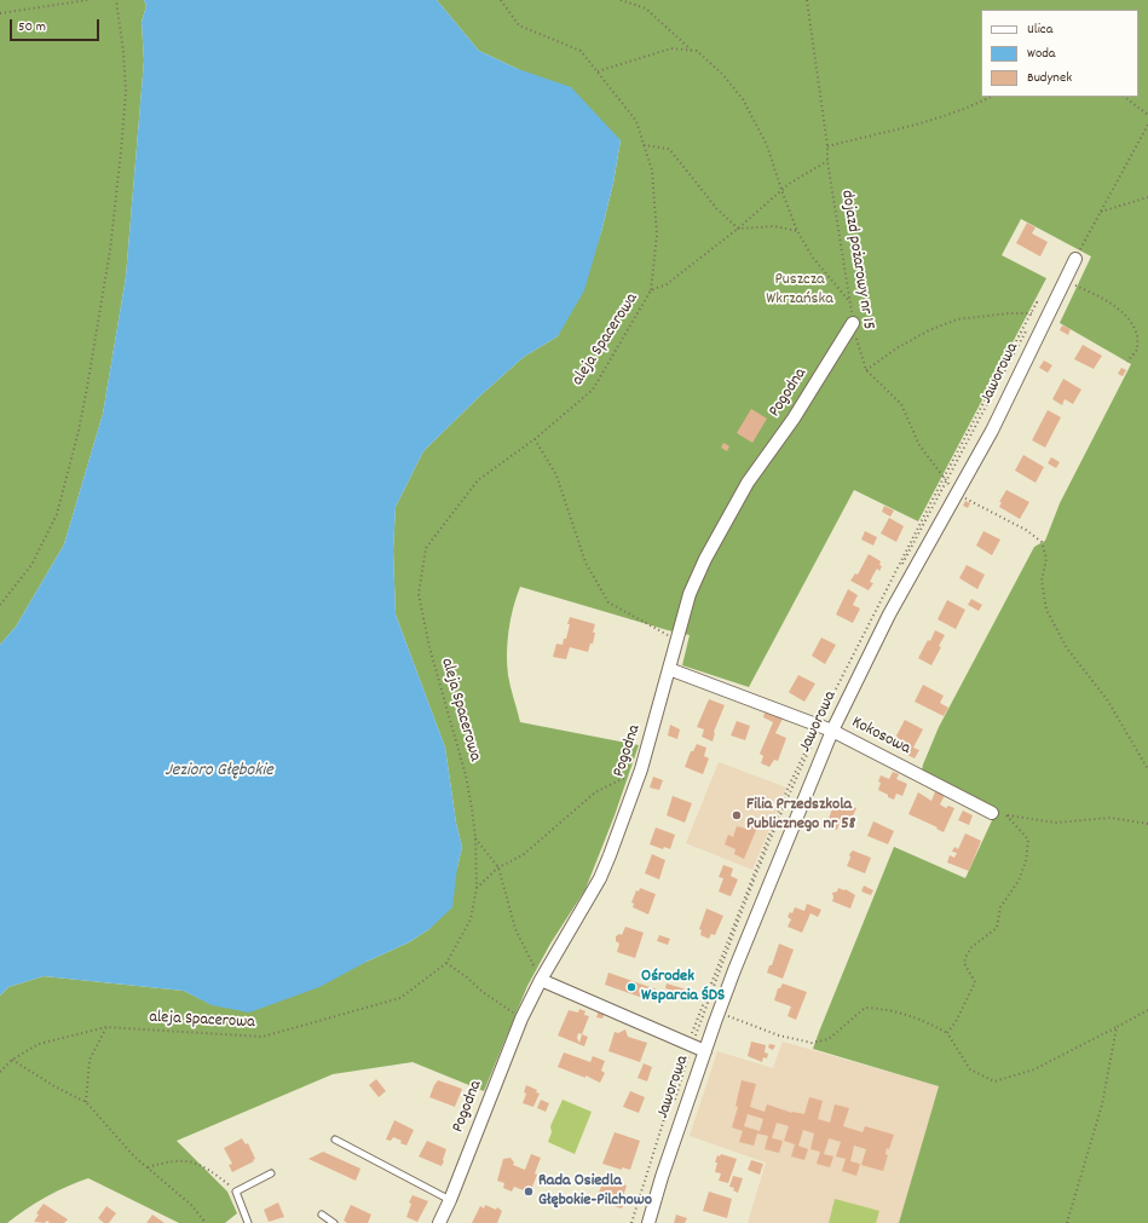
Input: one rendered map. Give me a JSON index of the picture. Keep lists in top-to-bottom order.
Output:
{
  "streets": {
    "street": ["Jaworowa", "Pogodna", "Kokosowa"],
    "path": ["dojazd pożarowy nr 15", "aleja Spacerowa"]
  },
  "crossings": [
    ["dojazd pożarowy nr 15", "aleja Spacerowa"],
    ["dojazd pożarowy nr 15", "Pogodna"],
    ["Jaworowa", "Kokosowa"],
    ["Pogodna", "Kokosowa"]
  ],
  "water": ["Jezioro Głębokie"],
  "parks": ["Puszcza Wkrzańska"],
  "places": ["Filia Przedszkola Publicznego nr 58", "Ośrodek Wsparcia ŚDS", "Rada Osiedla Głębokie-Pilchowo"],
  "legend": ["Ulica", "Woda", "Budynek"],
  "scale_bar": "50 m"
}
